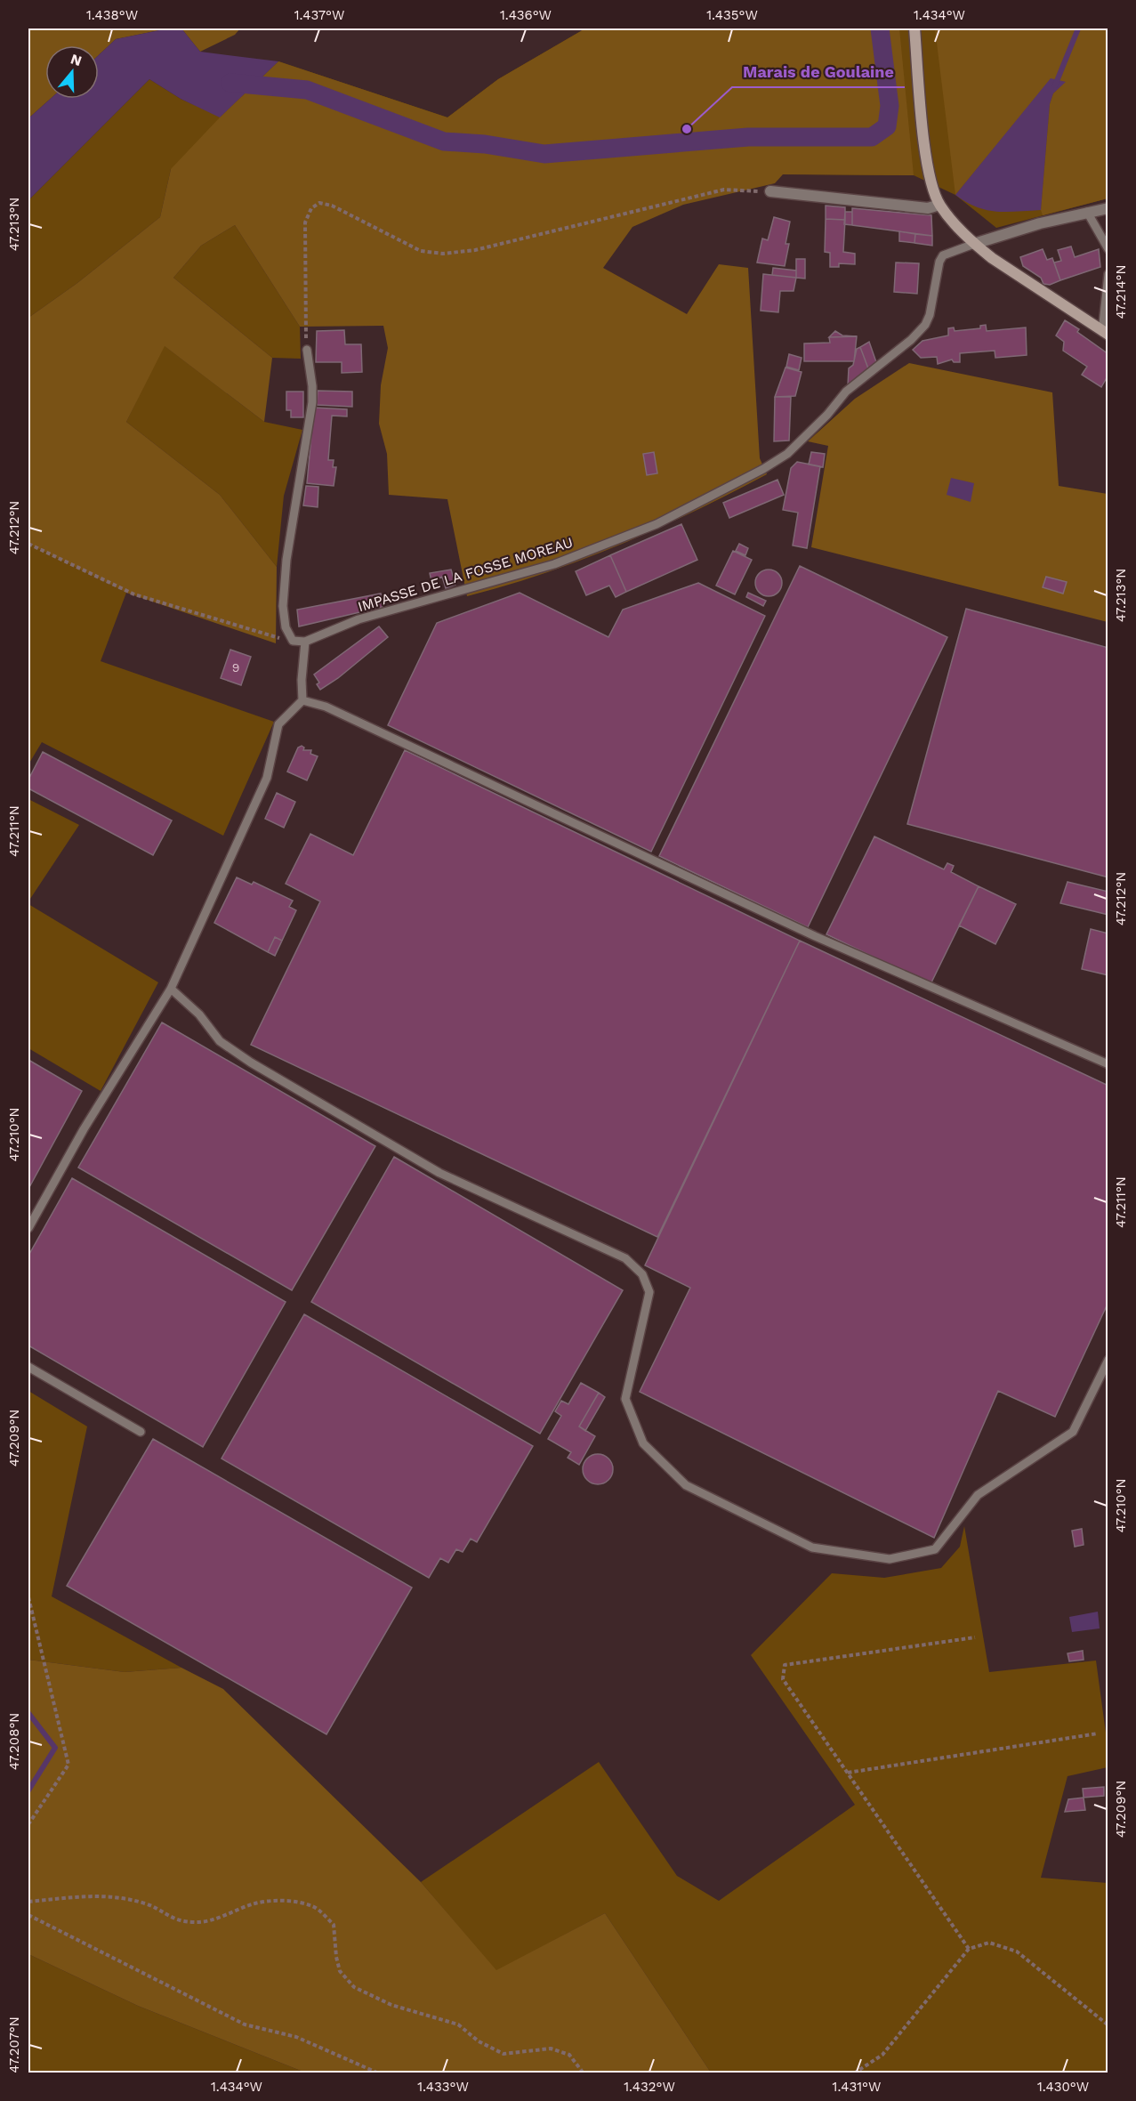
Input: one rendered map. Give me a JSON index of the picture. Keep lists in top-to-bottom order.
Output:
{
  "streets": {
    "lane": ["IMPASSE DE LA FOSSE MOREAU"]
  },
  "places": ["Marais de Goulaine"],
  "house_numbers": ["9"],
  "north": "top",
  "coordinates": [
    "1.438°W",
    "1.437°W",
    "1.436°W",
    "1.435°W",
    "1.434°W",
    "47.213°N",
    "47.214°N",
    "47.212°N",
    "47.211°N",
    "47.210°N",
    "47.209°N",
    "47.208°N",
    "47.207°N",
    "1.433°W",
    "1.432°W",
    "1.431°W",
    "1.430°W"
  ]
}
